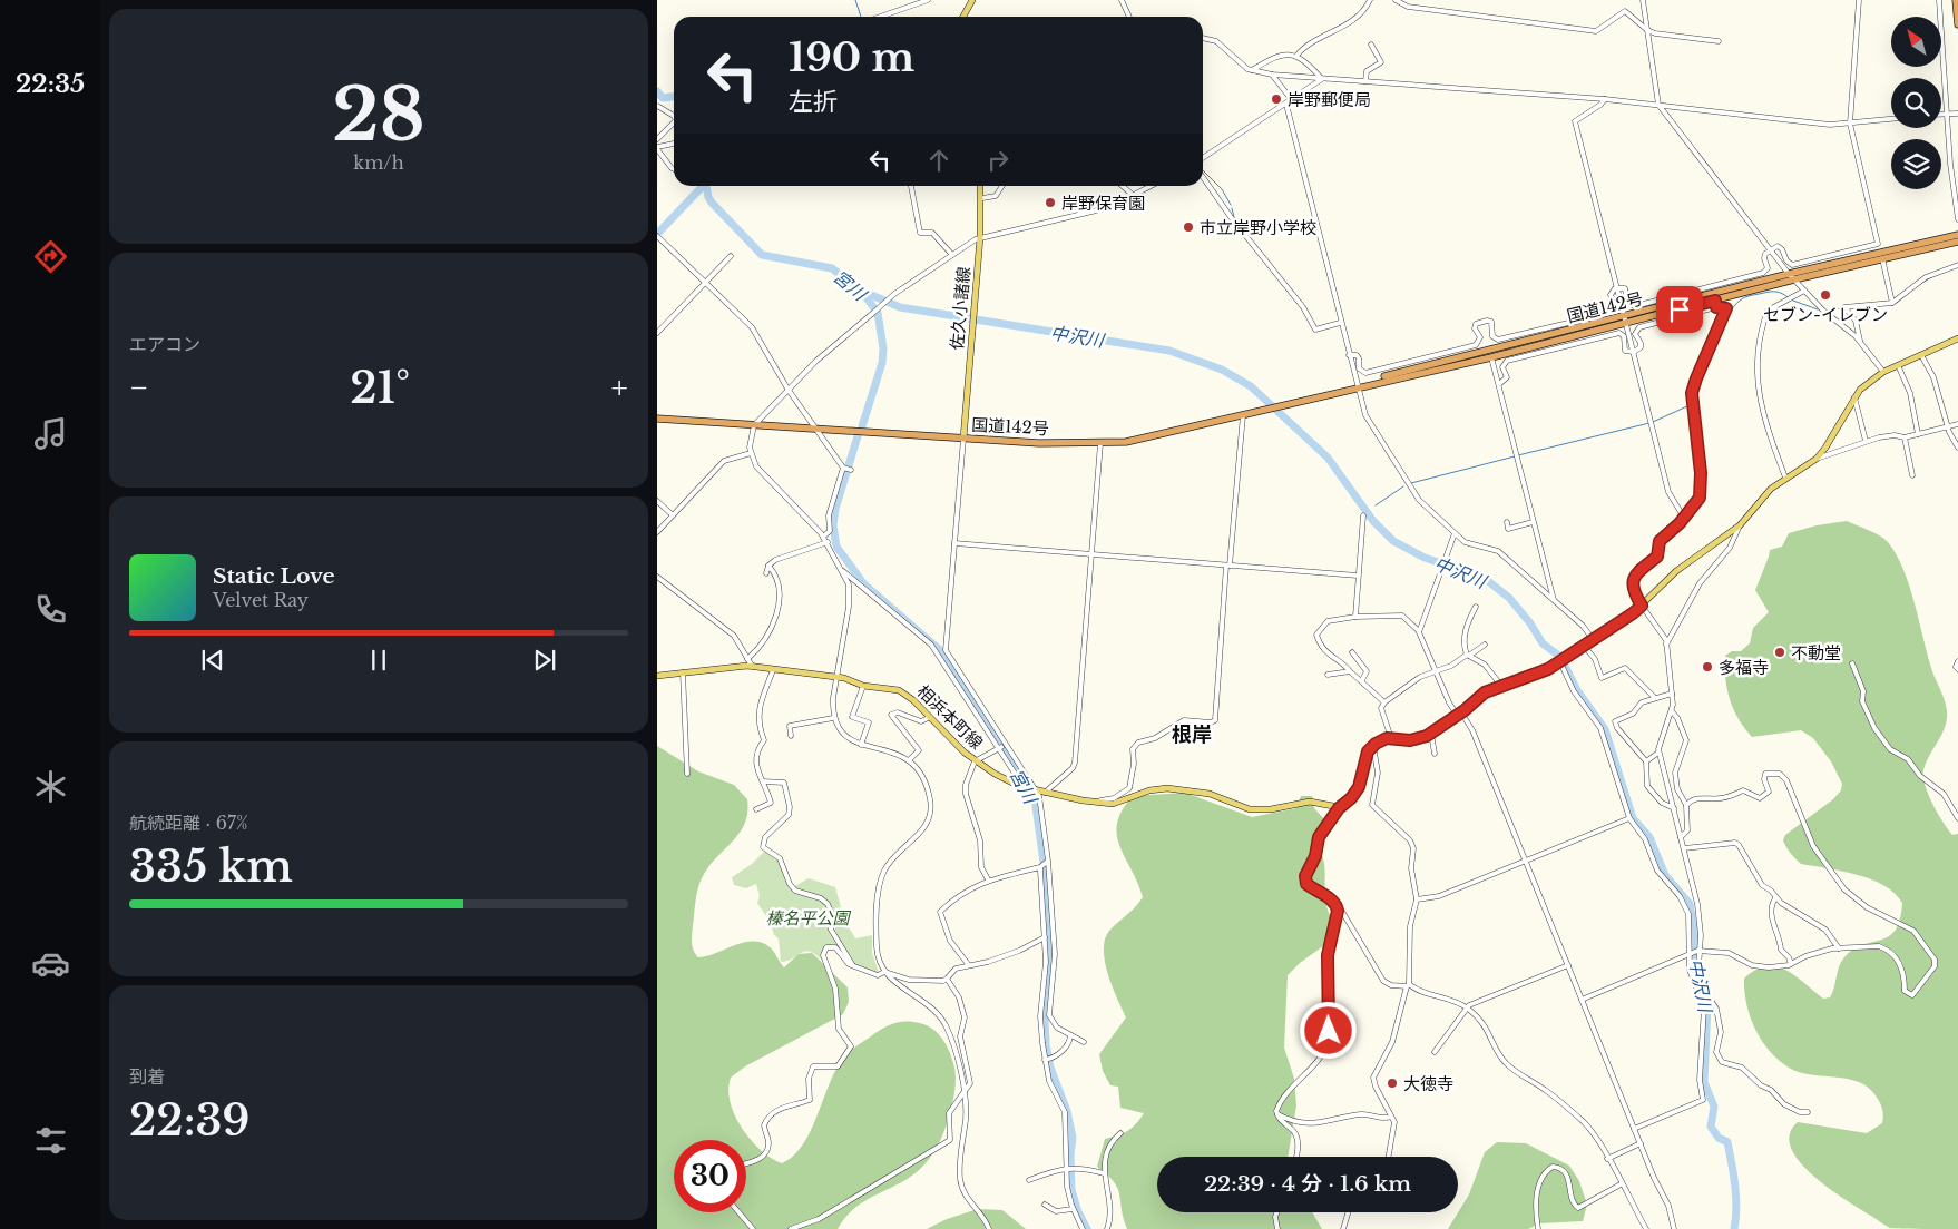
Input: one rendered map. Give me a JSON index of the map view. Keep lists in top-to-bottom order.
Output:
{
  "streets": {
    "highway": ["国道142号"],
    "main road": ["佐久小諸線", "相浜本町線"]
  },
  "crossings": [
    ["国道142号", "佐久小諸線"]
  ],
  "districts": ["根岸"],
  "water": ["宮川", "中沢川"],
  "parks": ["榛名平公園"],
  "places": [
    "岸野郵便局",
    "岸野保育園",
    "市立岸野小学校",
    "セブン-イレブン",
    "不動堂",
    "多福寺",
    "大徳寺"
  ],
  "north": "top left",
  "page": {
    "tabs": "22:35",
    "tile": [
      ["28", "km/h"],
      "エアコン",
      ["航続距離 · 67%", "335 km"],
      ["到着", "22:39"]
    ],
    "turn": ["190 m", "左折"],
    "heat": ["−", "21°", "+"],
    "song": ["Static Love", "Velvet Ray"],
    "limit": "30",
    "trip": "22:39 · 4 分 · 1.6 km"
  }
}
